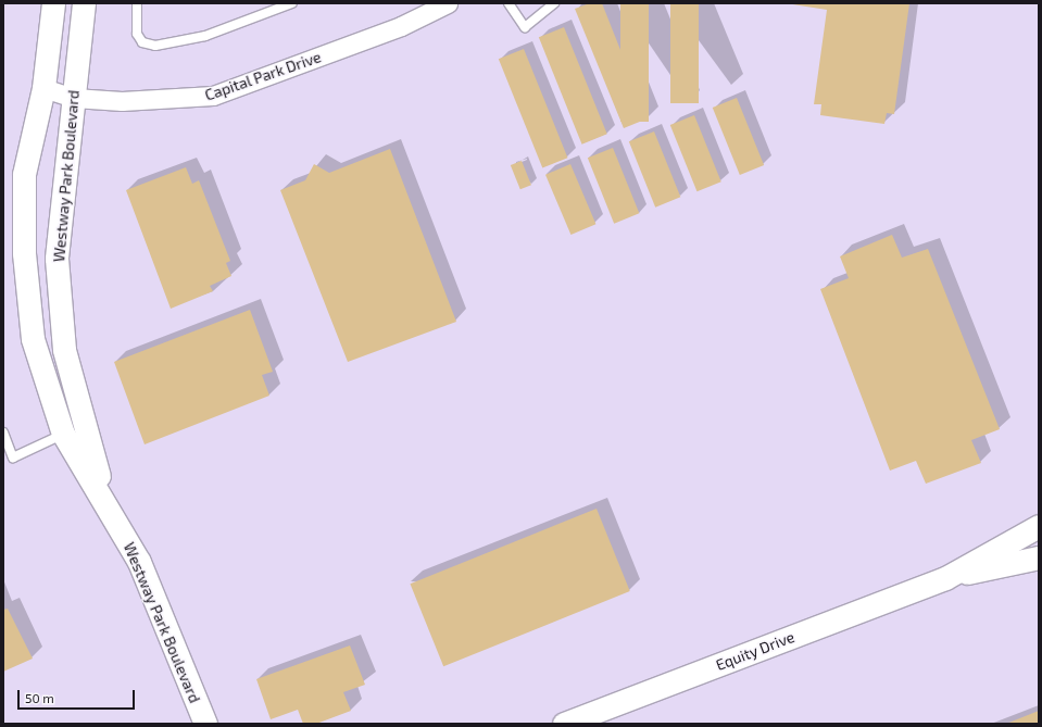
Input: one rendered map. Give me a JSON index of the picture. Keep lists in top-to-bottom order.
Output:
{
  "streets": {
    "street": ["Capital Park Drive", "Westway Park Boulevard", "Equity Drive"]
  },
  "crossings": [
    ["Capital Park Drive", "Westway Park Boulevard"]
  ],
  "scale_bar": "50 m"
}
